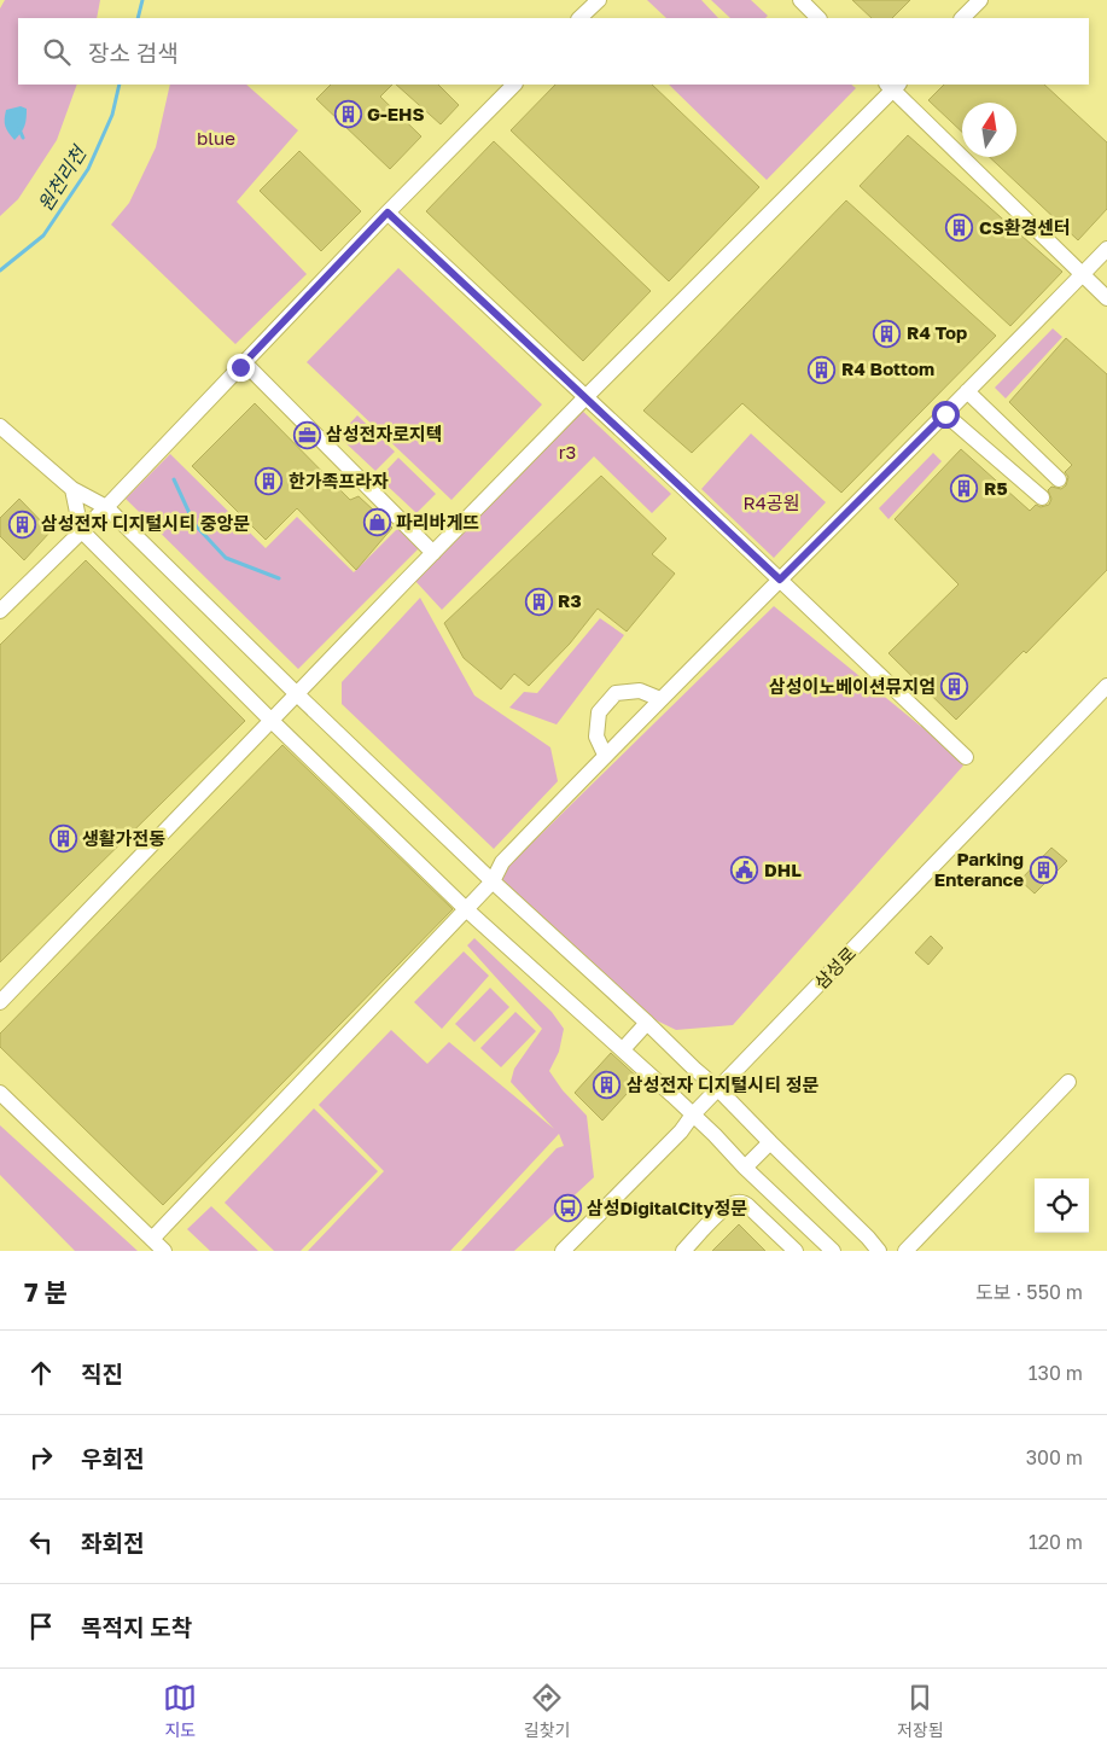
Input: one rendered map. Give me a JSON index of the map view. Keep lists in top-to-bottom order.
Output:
{
  "streets": {
    "street": ["삼성로"]
  },
  "water": ["원천리천"],
  "parks": ["blue", "r3", "R4공원"],
  "places": {
    "building": [
      "G-EHS",
      "CS환경센터",
      "R4 Top",
      "R4 Bottom",
      "한가족프라자",
      "R5",
      "삼성전자 디지털시티 중앙문",
      "R3",
      "삼성이노베이션뮤지엄",
      "생활가전동",
      "Parking Enterance",
      "삼성전자 디지털시티 정문"
    ],
    "office": ["삼성전자로지텍"],
    "shop": ["파리바게뜨"],
    "public building": ["DHL"],
    "bus stop": ["삼성DigitalCity정문"]
  },
  "north": "top",
  "page": {
    "search": "장소 검색",
    "heading": ["7 분", "도보 · 550 m"],
    "list": [
      ["직진", "130 m"],
      ["우회전", "300 m"],
      ["좌회전", "120 m"],
      "목적지 도착"
    ],
    "nav": ["지도", "길찾기", "저장됨"]
  }
}
